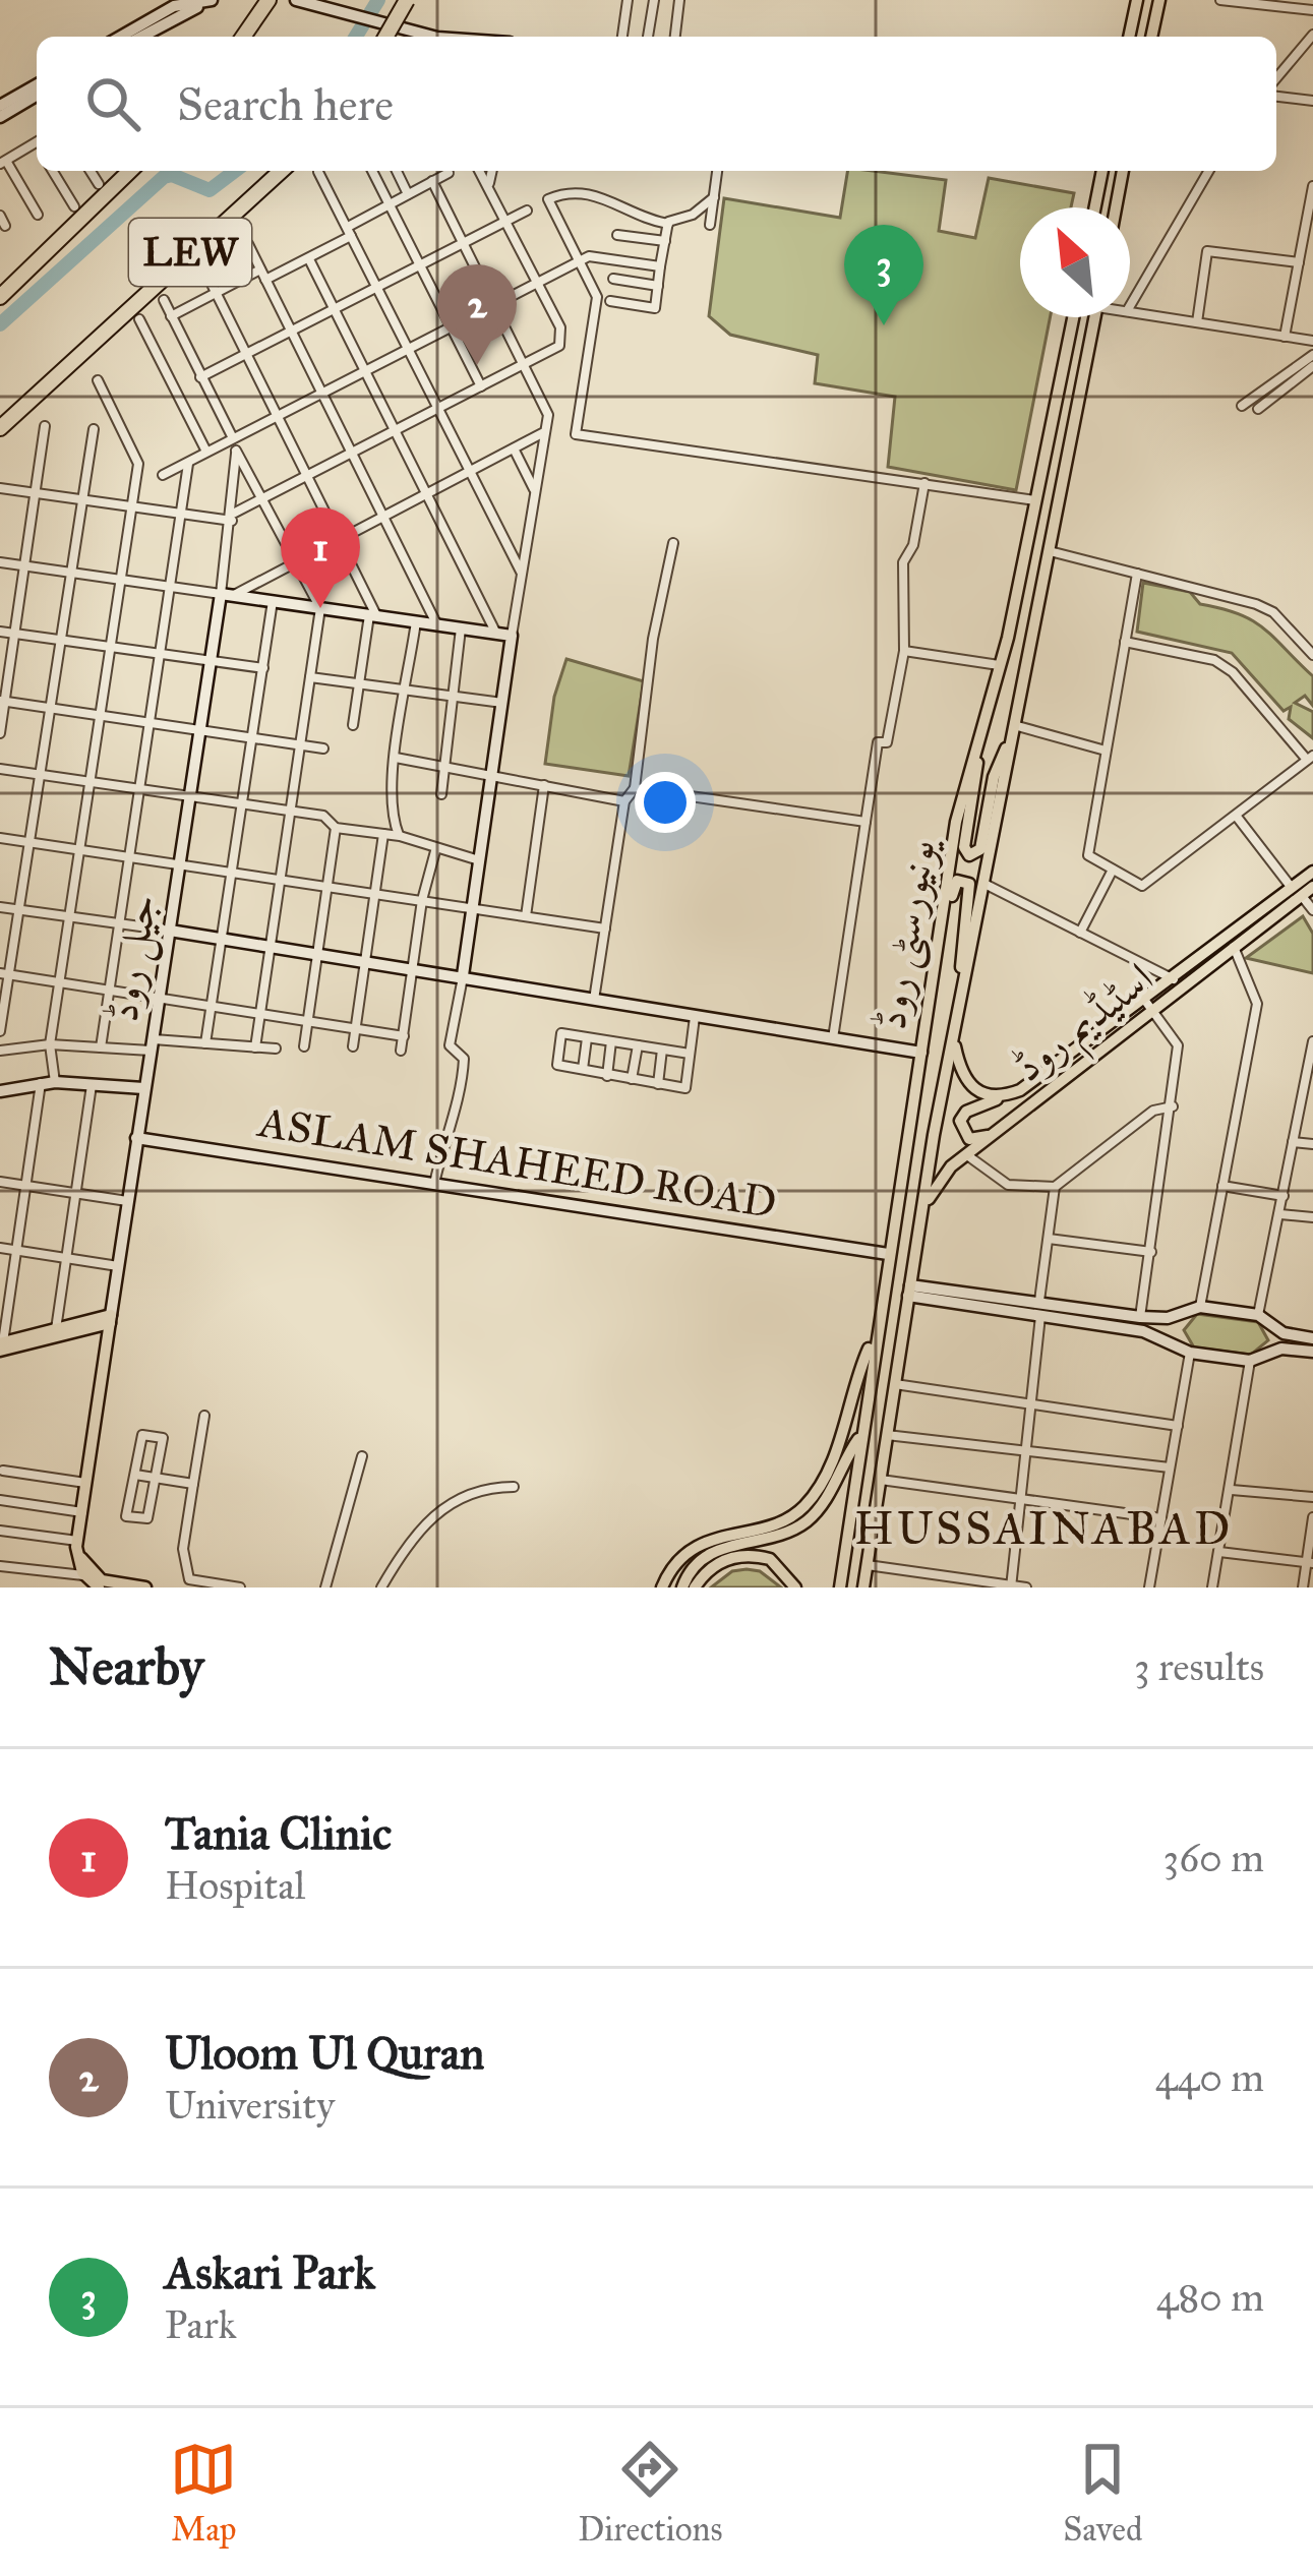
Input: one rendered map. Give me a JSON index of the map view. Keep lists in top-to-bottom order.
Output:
{
  "streets": {
    "highway": ["LEW"],
    "main road": ["یونیورسٹی روڈ", "جیل روڈ", "اسٹیڈیم روڈ"],
    "street": ["ASLAM SHAHEED ROAD"]
  },
  "crossings": [
    ["یونیورسٹی روڈ", "اسٹیڈیم روڈ"],
    ["یونیورسٹی روڈ", "ASLAM SHAHEED ROAD"],
    ["جیل روڈ", "ASLAM SHAHEED ROAD"]
  ],
  "districts": ["HUSSAINABAD"],
  "north": "top left",
  "page": {
    "search": "Search here",
    "pins": ["3", "2", "1"],
    "heading": ["Nearby", "3 results"],
    "list": [
      {
        "mark": "1",
        "name": "Tania Clinic",
        "note": "Hospital",
        "value": "360 m"
      },
      {
        "mark": "2",
        "name": "Uloom Ul Quran",
        "note": "University",
        "value": "440 m"
      },
      {
        "mark": "3",
        "name": "Askari Park",
        "note": "Park",
        "value": "480 m"
      }
    ],
    "nav": ["Map", "Directions", "Saved"]
  }
}
